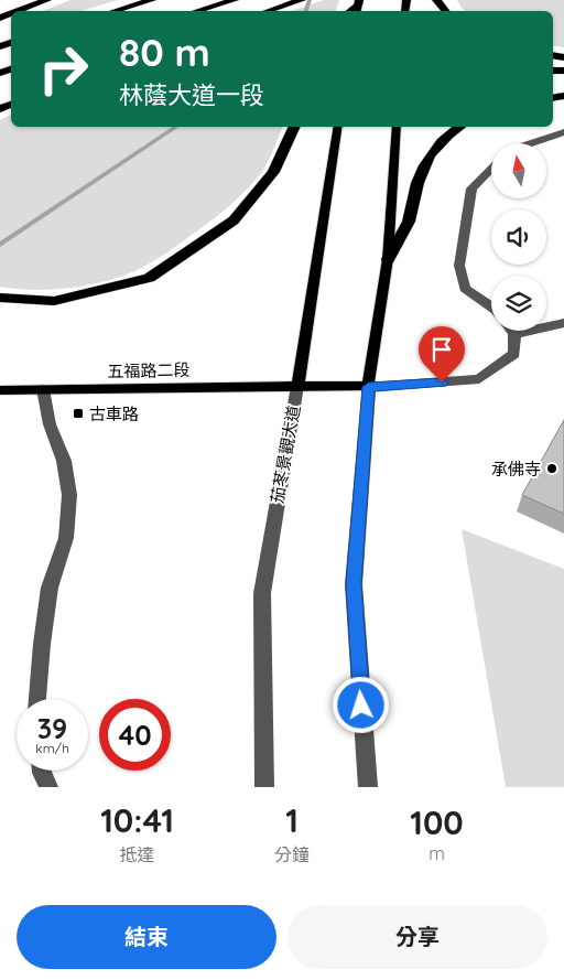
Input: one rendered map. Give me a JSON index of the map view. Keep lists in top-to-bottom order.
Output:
{
  "streets": {
    "main road": ["五福路二段", "茄苳景觀大道"]
  },
  "crossings": [
    ["五福路二段", "茄苳景觀大道"]
  ],
  "places": {
    "transit": ["古車路"],
    "other": ["承佛寺"]
  },
  "north": "top",
  "page": {
    "turn": ["80 m", "林蔭大道一段"],
    "speed": "39 km/h",
    "limit": "40",
    "eta": [
      "10:41",
      "抵達",
      "1",
      "分鐘",
      "100",
      "m"
    ],
    "buttons": ["結束", "分享"]
  }
}
